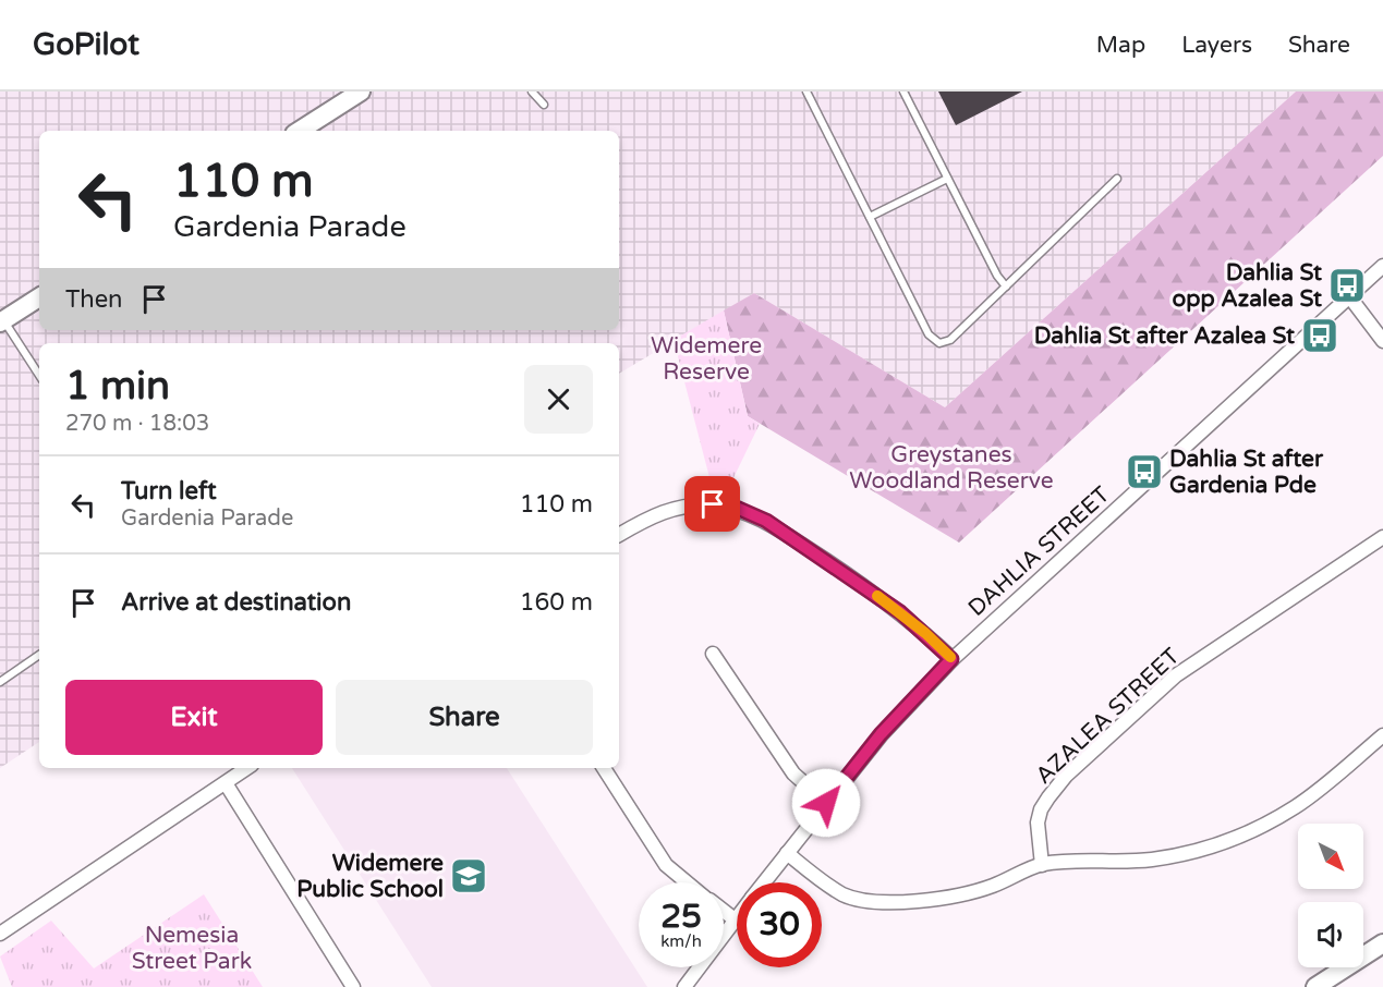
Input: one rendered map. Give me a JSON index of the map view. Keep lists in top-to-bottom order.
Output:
{
  "streets": {
    "street": ["DAHLIA STREET", "AZALEA STREET"]
  },
  "parks": ["Widemere Reserve", "Greystanes Woodland Reserve", "Nemesia Street Park"],
  "places": {
    "bus stop": ["Dahlia St opp Azalea St", "Dahlia St after Azalea St", "Dahlia St after Gardenia Pde"],
    "school or university": ["Widemere Public School"]
  },
  "north": "bottom right",
  "page": {
    "header": "GoPilot",
    "nav": ["Map", "Layers", "Share"],
    "turn": ["110 m", "Gardenia Parade"],
    "then": "Then",
    "heading": ["1 min", "270 m · 18:03"],
    "list": [
      {
        "name": "Turn left",
        "note": "Gardenia Parade",
        "value": "110 m"
      },
      {
        "name": "Arrive at destination",
        "value": "160 m"
      }
    ],
    "buttons": ["Exit", "Share"],
    "speed": "25 km/h",
    "limit": "30"
  }
}
